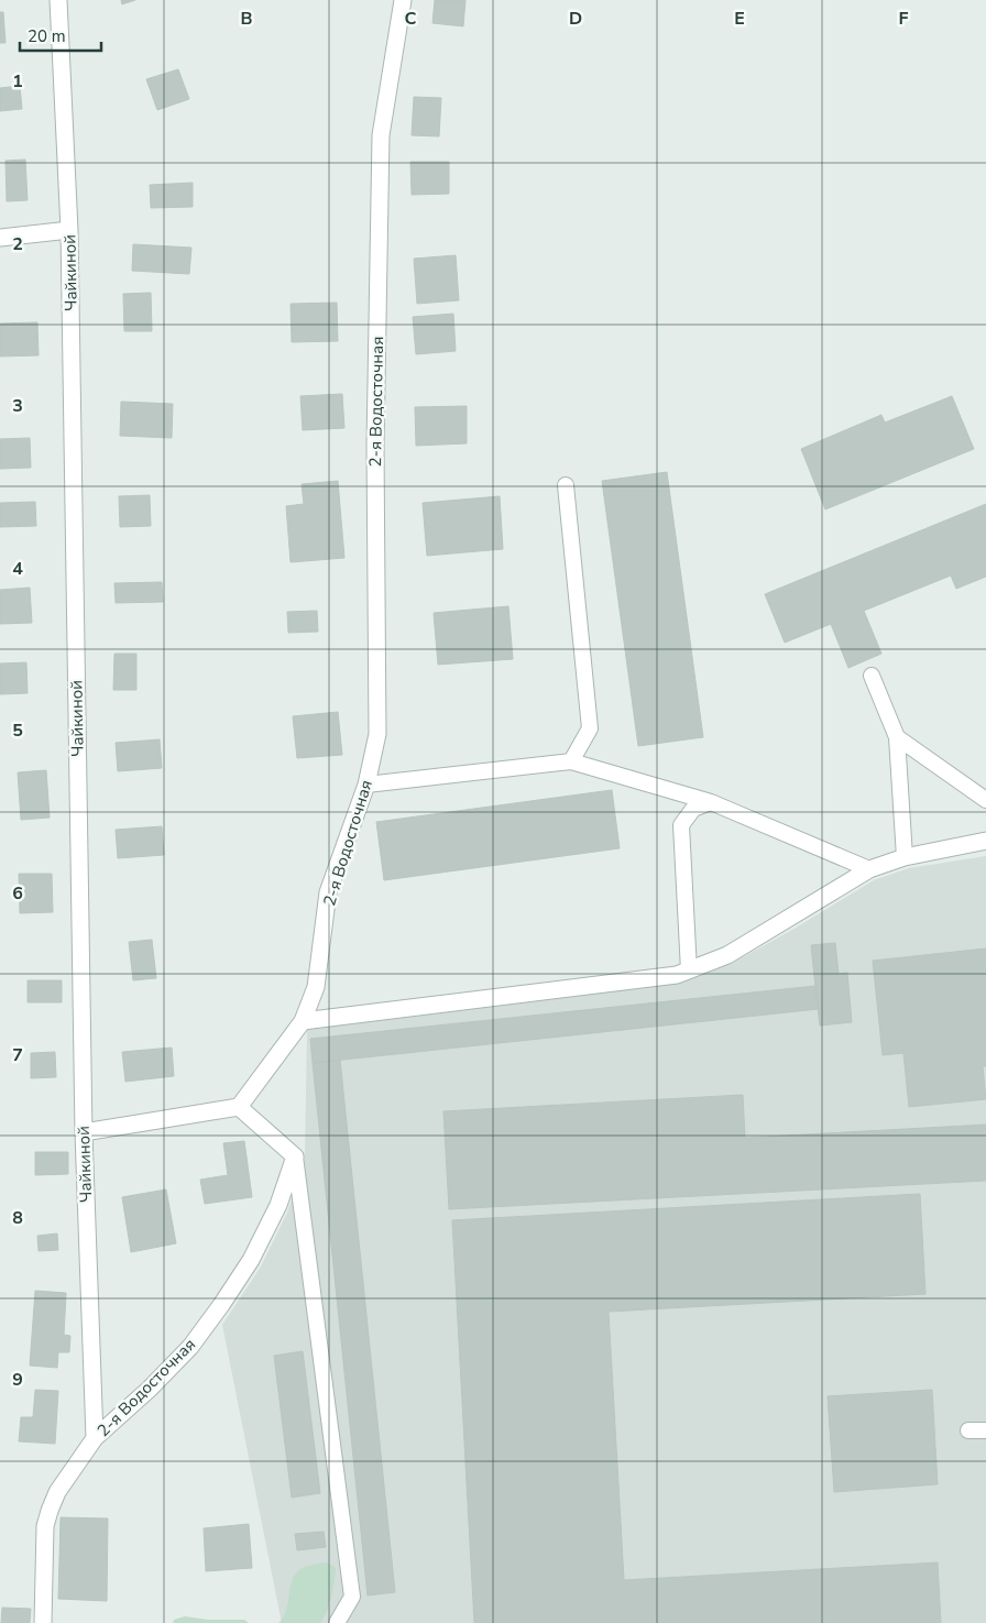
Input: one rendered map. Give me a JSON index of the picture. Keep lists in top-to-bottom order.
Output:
{
  "streets": {
    "street": ["Чайкиной", "2-я Водосточная"]
  },
  "crossings": [
    ["Чайкиной", "2-я Водосточная"]
  ],
  "scale_bar": "20 m",
  "grid": {
    "columns": [
      "B",
      "C",
      "D",
      "E",
      "F"
    ],
    "rows": [
      "1",
      "2",
      "3",
      "4",
      "5",
      "6",
      "7",
      "8",
      "9"
    ]
  }
}
